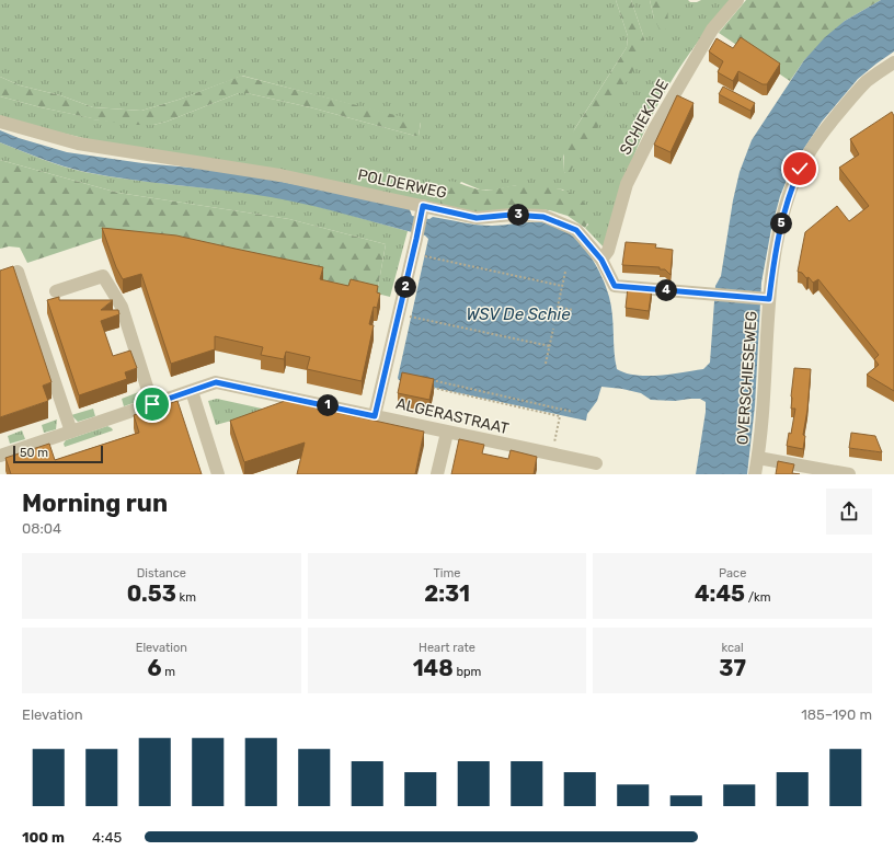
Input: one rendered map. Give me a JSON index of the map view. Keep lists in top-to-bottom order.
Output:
{
  "streets": {
    "street": [
      "SCHIEKADE",
      "POLDERWEG",
      "OVERSCHIESEWEG",
      "ALGERASTRAAT"
    ]
  },
  "crossings": [
    ["SCHIEKADE", "POLDERWEG"],
    ["POLDERWEG", "OVERSCHIESEWEG"]
  ],
  "water": ["WSV De Schie"],
  "scale_bar": "50 m",
  "page": {
    "pins": [
      "3",
      "5",
      "2",
      "4",
      "1"
    ],
    "scale": "50 m",
    "heading": ["Morning run", "08:04"],
    "stats": [
      ["Distance", "0.53 km"],
      ["Time", "2:31"],
      ["Pace", "4:45 /km"],
      ["Elevation", "6 m"],
      ["Heart rate", "148 bpm"],
      ["kcal", "37"]
    ],
    "chart": ["Elevation", "185–190 m"],
    "list": [
      {
        "name": "100 m",
        "note": "4:45"
      }
    ]
  }
}
